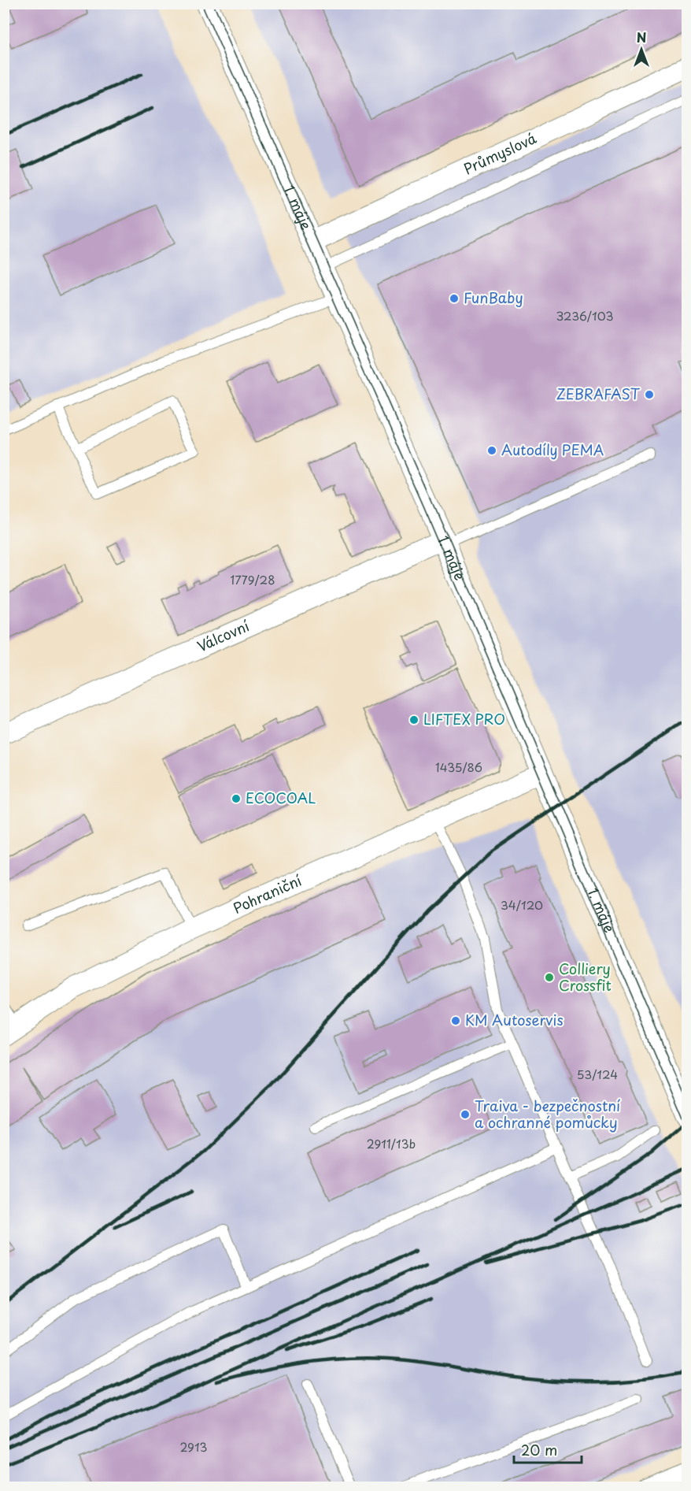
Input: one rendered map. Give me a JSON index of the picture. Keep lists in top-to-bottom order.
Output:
{
  "streets": {
    "street": [
      "Průmyslová",
      "1. máje",
      "Válcovní",
      "Pohraniční"
    ]
  },
  "crossings": [
    ["Průmyslová", "1. máje"],
    ["1. máje", "Válcovní"],
    ["1. máje", "Pohraniční"]
  ],
  "places": [
    "FunBaby",
    "ZEBRAFAST",
    "Autodíly PEMA",
    "LIFTEX PRO",
    "ECOCOAL",
    "Colliery Crossfit",
    "KM Autoservis",
    "Traiva - bezpečnostní a ochranné pomůcky"
  ],
  "house_numbers": [
    "3236/103",
    "1779/28",
    "1435/86",
    "34/120",
    "53/124",
    "2911/13b",
    "2913"
  ],
  "scale_bar": "20 m",
  "north": "top"
}
